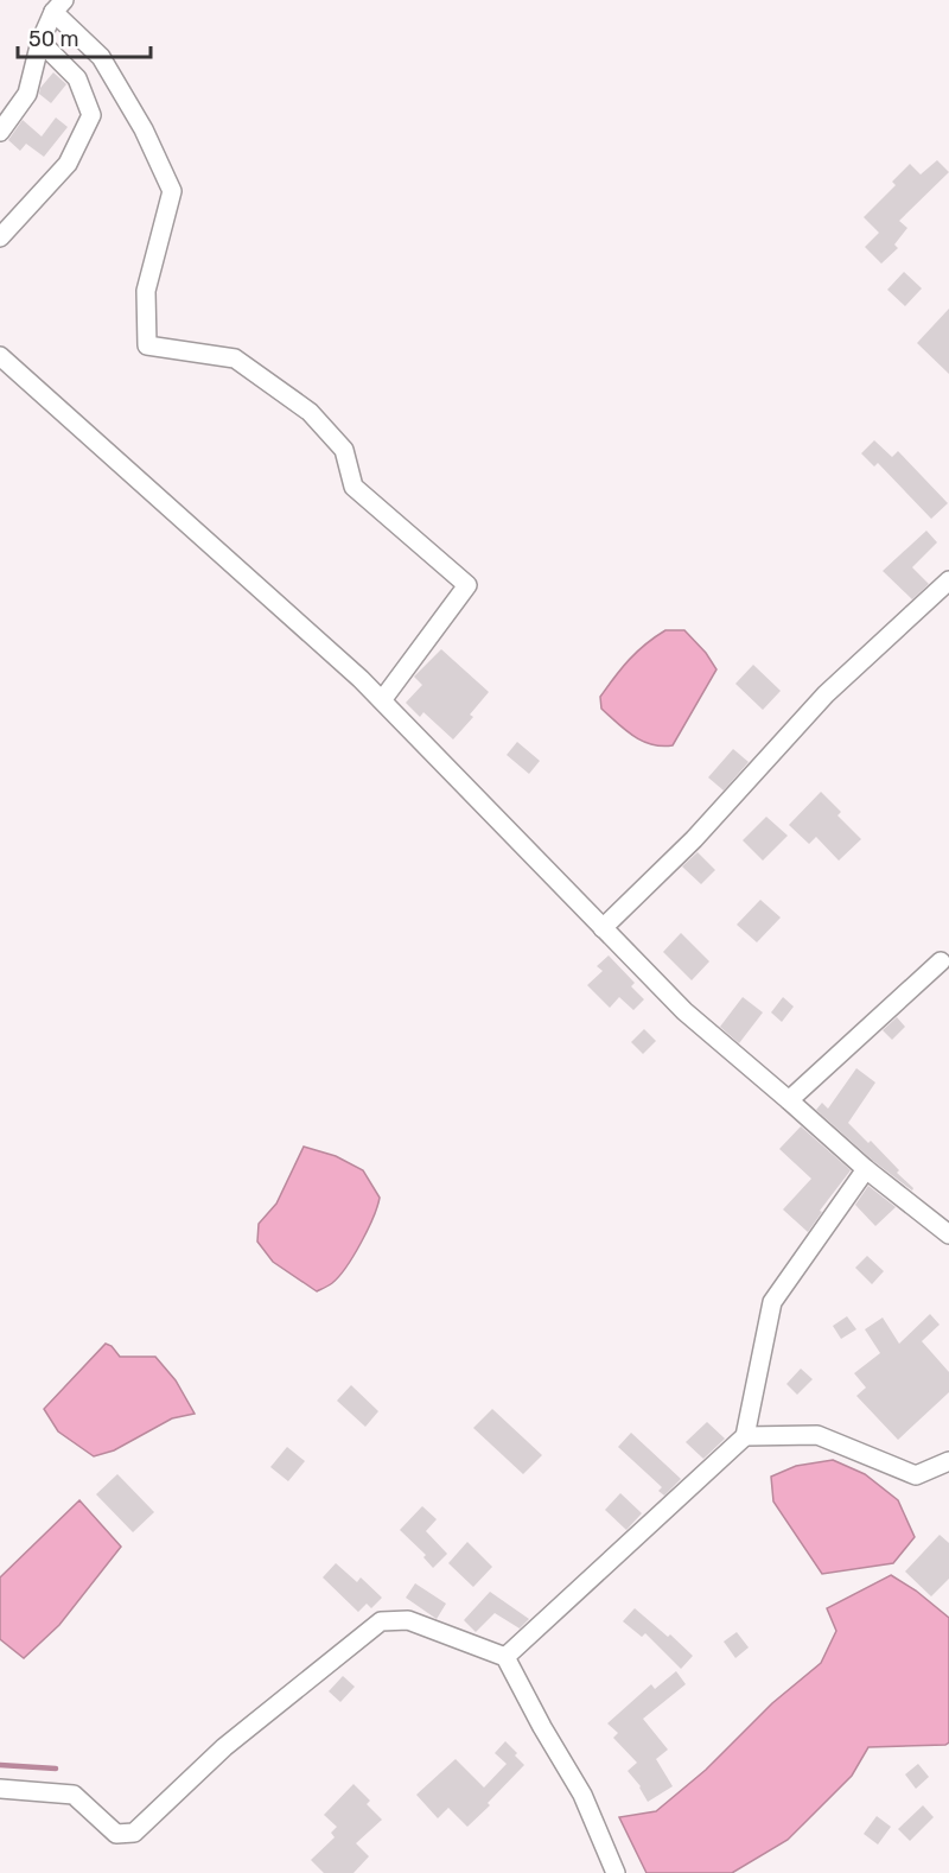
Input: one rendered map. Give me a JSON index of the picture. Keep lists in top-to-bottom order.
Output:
{
  "scale_bar": "50 m"
}
